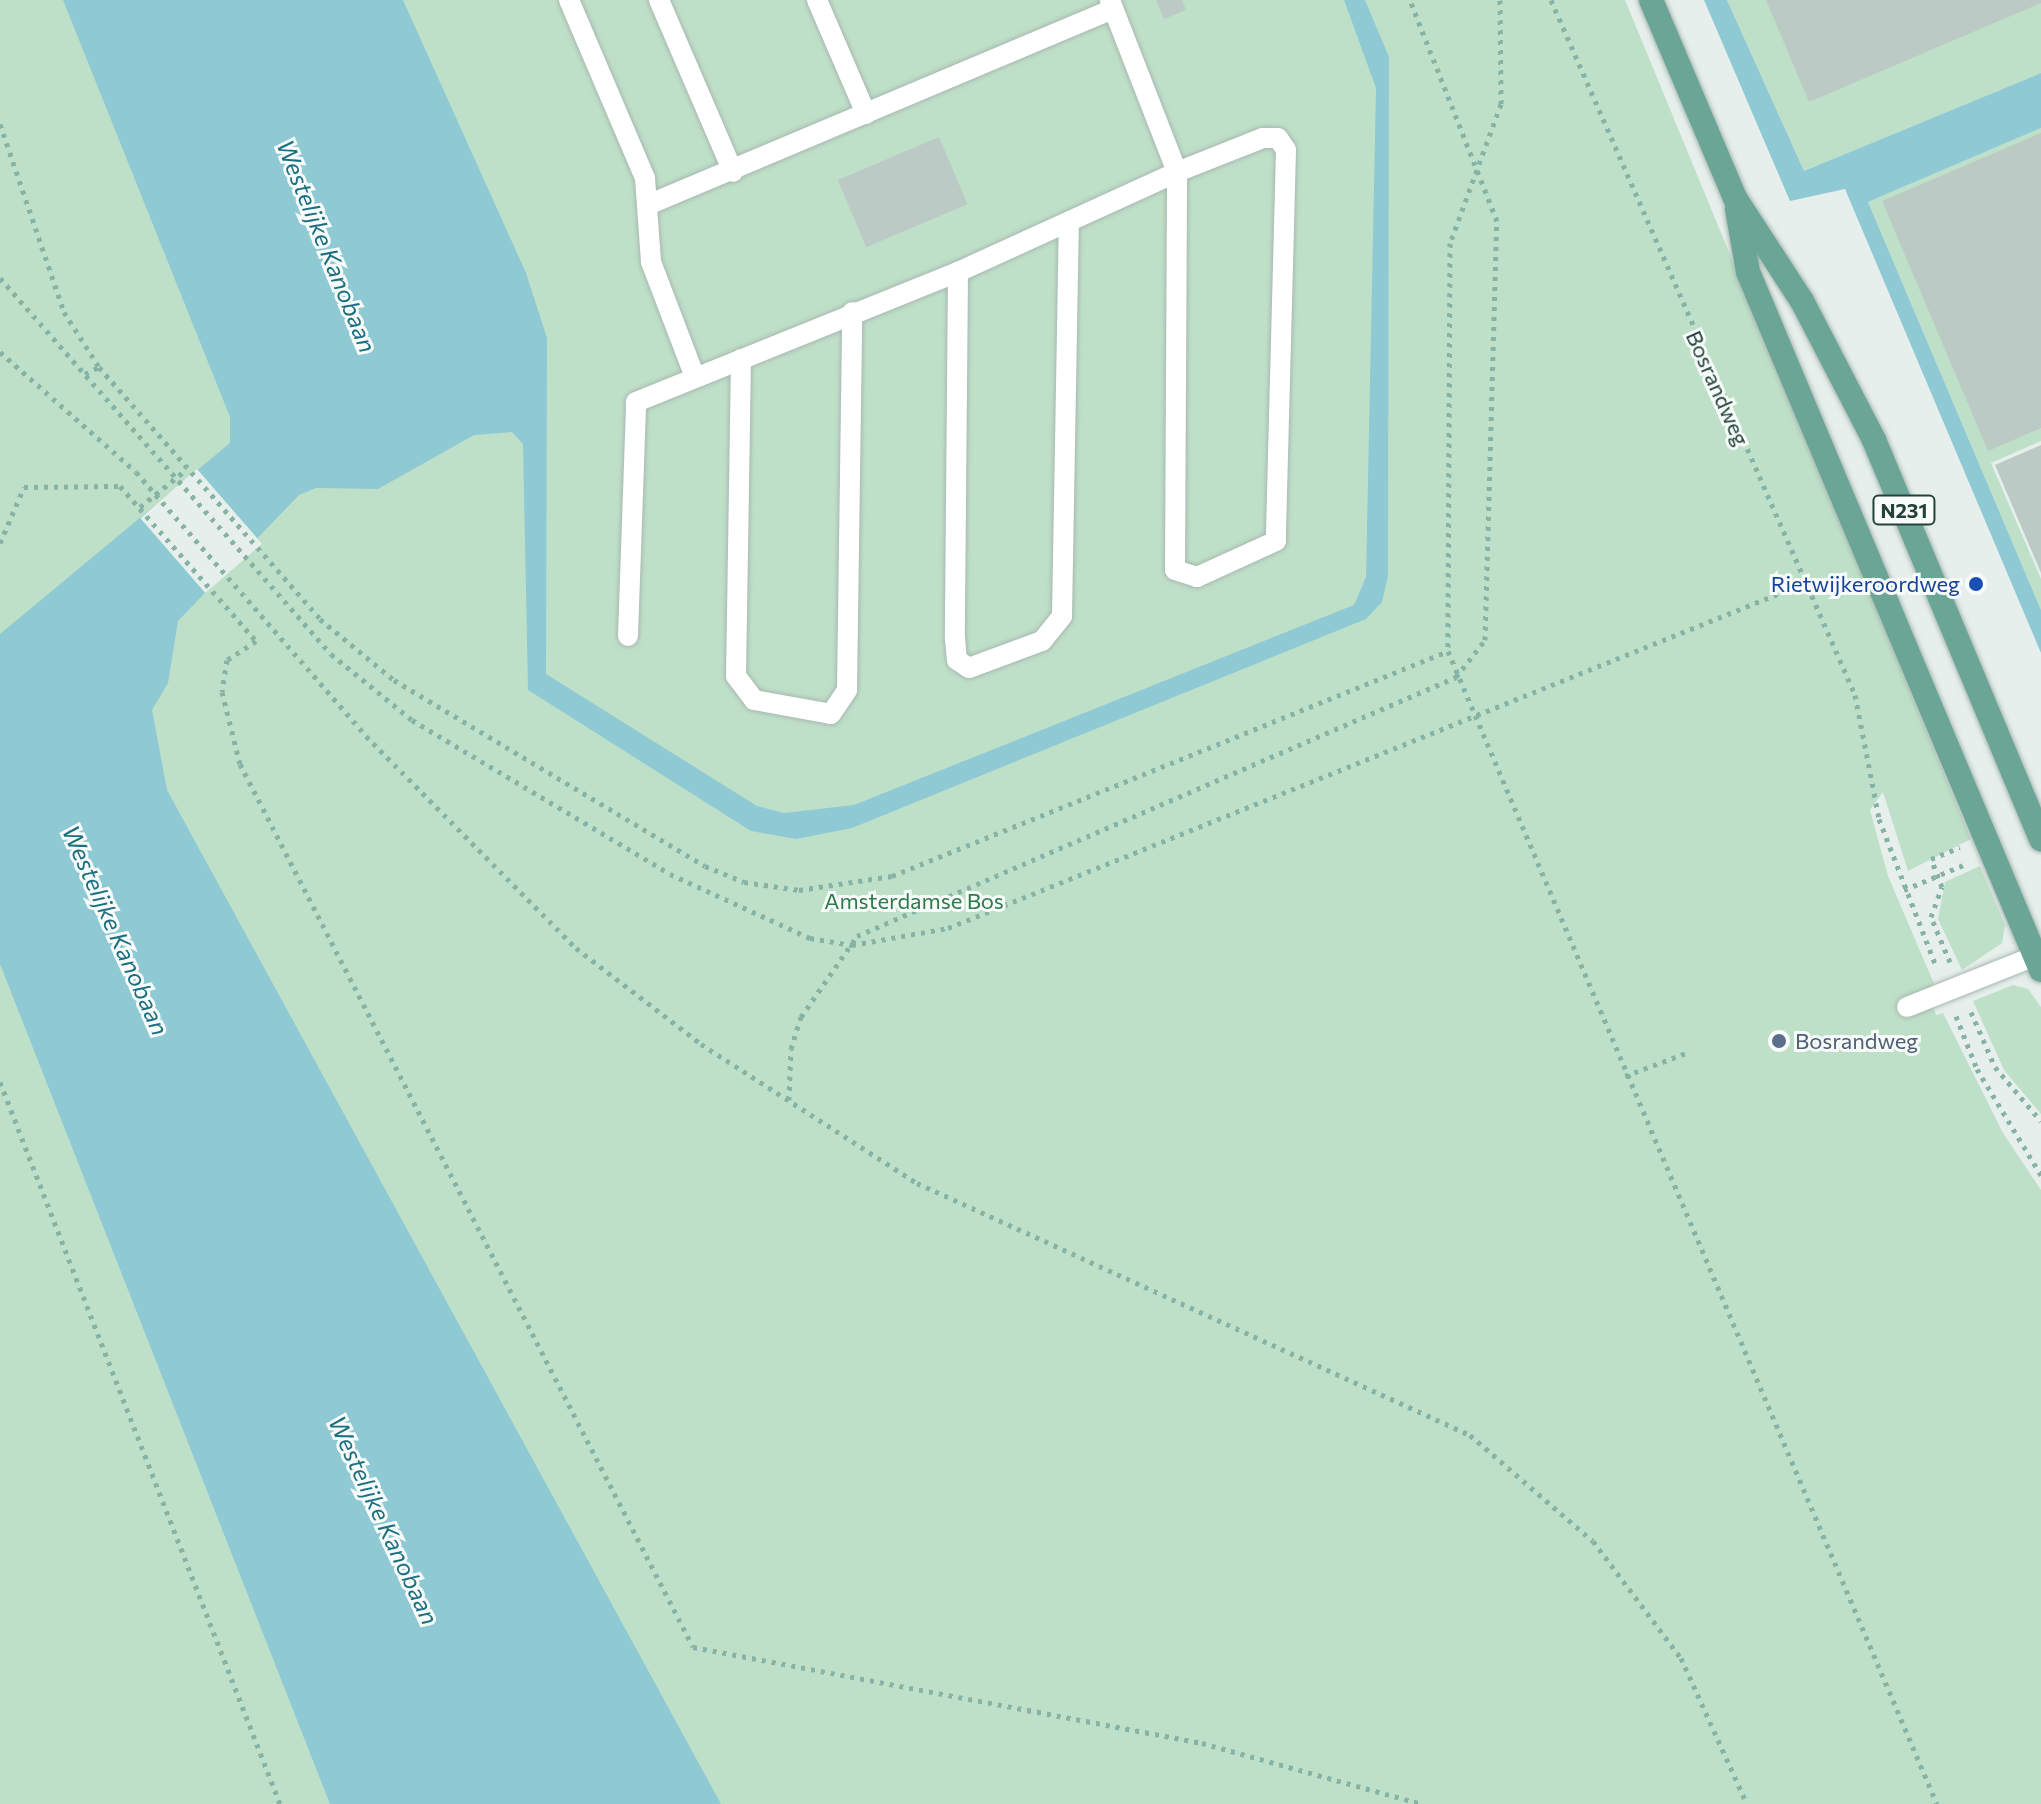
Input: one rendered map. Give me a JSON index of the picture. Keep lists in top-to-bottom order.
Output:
{
  "streets": {
    "main road": ["N231"],
    "path": ["Bosrandweg"]
  },
  "water": ["Westelijke Kanobaan"],
  "parks": ["Amsterdamse Bos"],
  "places": ["Rietwijkeroordweg", "Bosrandweg"]
}
